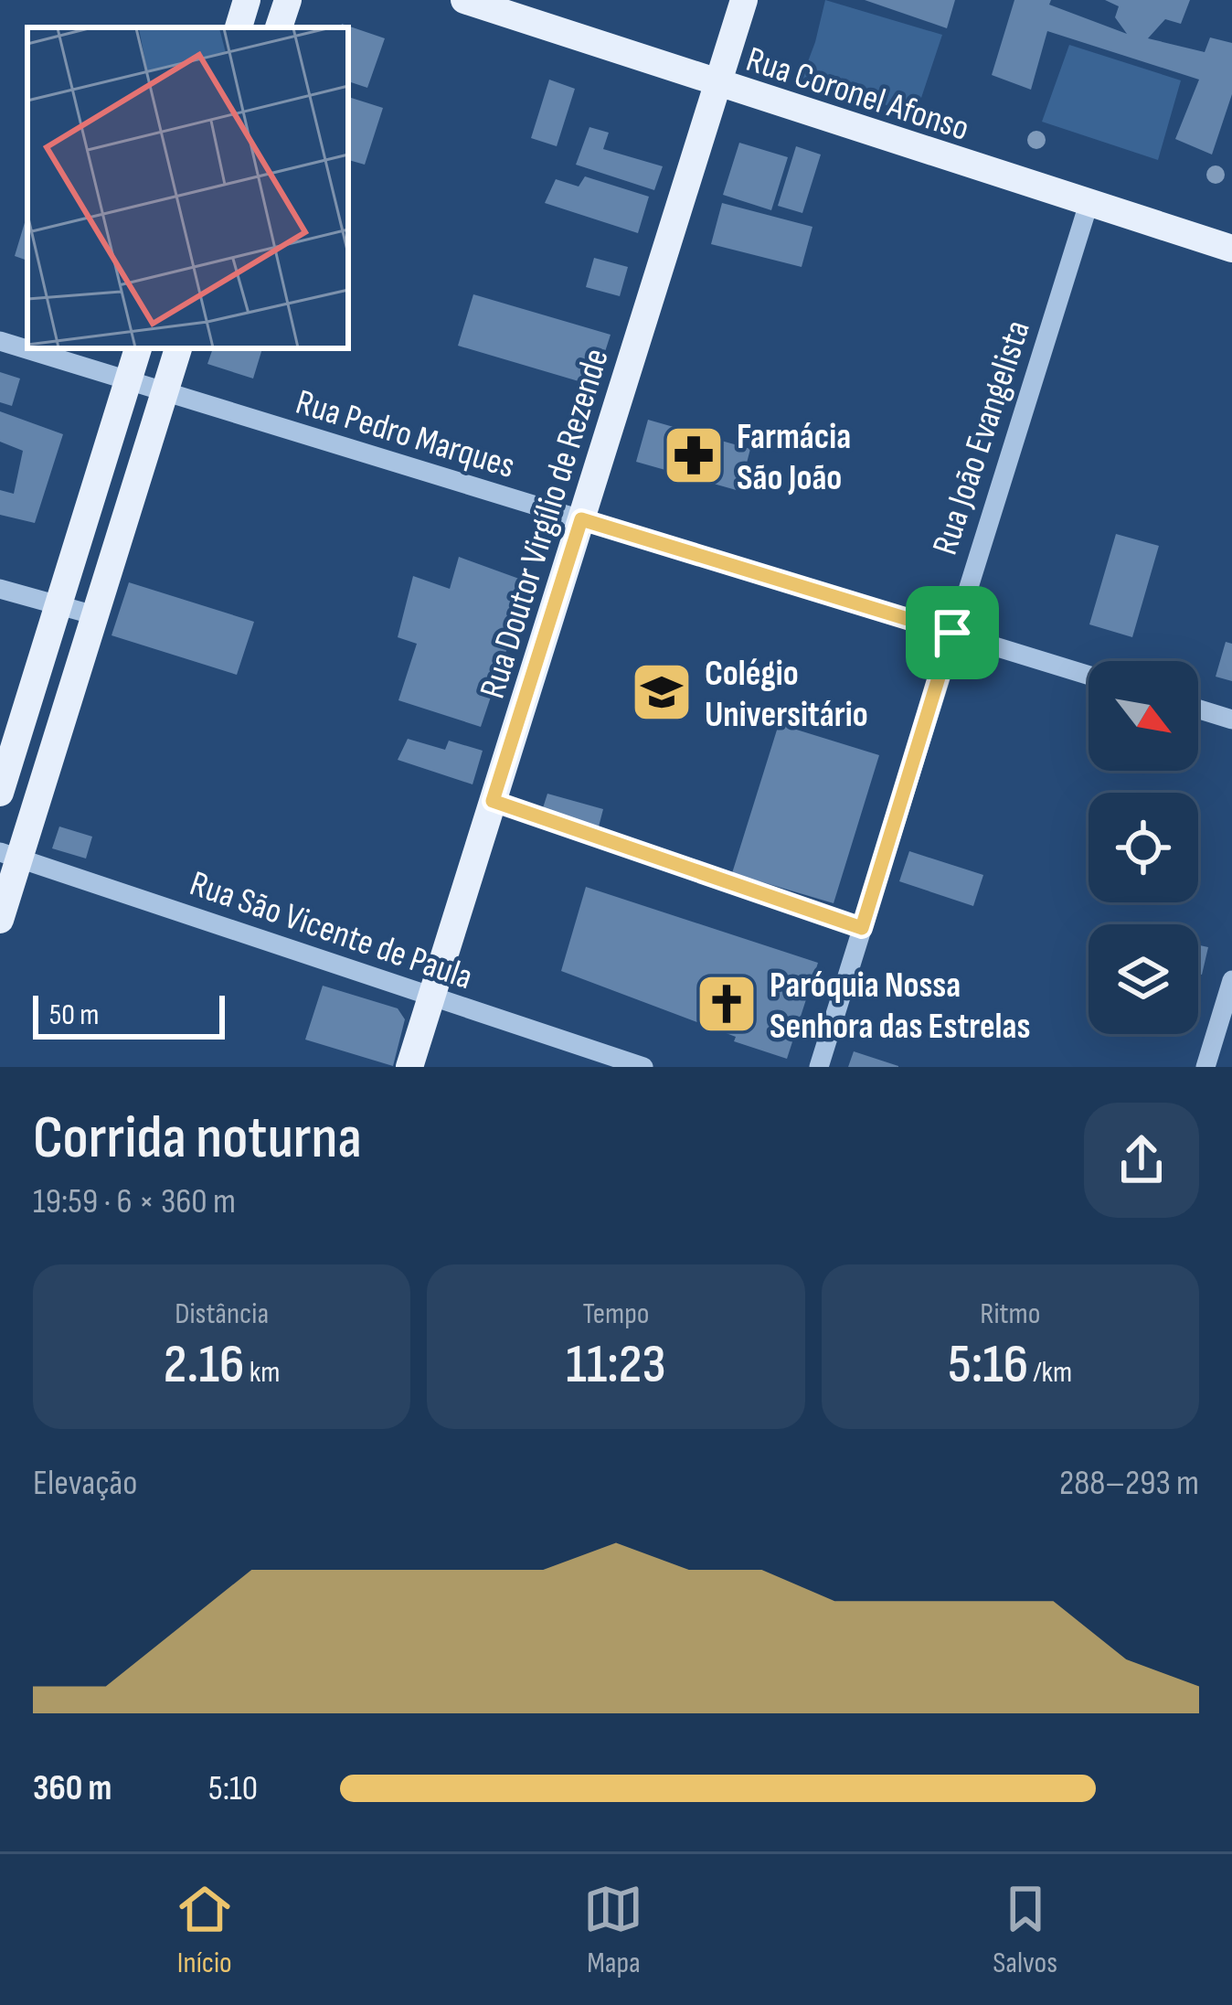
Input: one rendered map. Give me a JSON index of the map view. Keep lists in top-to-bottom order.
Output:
{
  "streets": {
    "main road": ["Rua Coronel Afonso", "Rua Doutor Virgílio de Rezende"],
    "street": ["Rua Pedro Marques", "Rua João Evangelista", "Rua São Vicente de Paula"]
  },
  "crossings": [
    ["Rua Coronel Afonso", "Rua João Evangelista"],
    ["Rua Coronel Afonso", "Rua Doutor Virgílio de Rezende"],
    ["Rua Pedro Marques", "Rua João Evangelista"],
    ["Rua Pedro Marques", "Rua Doutor Virgílio de Rezende"],
    ["Rua Doutor Virgílio de Rezende", "Rua São Vicente de Paula"]
  ],
  "places": {
    "pharmacy": ["Farmácia São João"],
    "school or university": ["Colégio Universitário"],
    "church": ["Paróquia Nossa Senhora das Estrelas"]
  },
  "scale_bar": "50 m",
  "north": "bottom right",
  "page": {
    "scale": "50 m",
    "heading": ["Corrida noturna", "19:59 · 6 × 360 m"],
    "stats": [
      ["Distância", "2.16 km"],
      ["Tempo", "11:23"],
      ["Ritmo", "5:16 /km"]
    ],
    "chart": ["Elevação", "288–293 m"],
    "list": [
      {
        "name": "360 m",
        "note": "5:10"
      }
    ],
    "tabs": ["Início", "Mapa", "Salvos"]
  }
}
